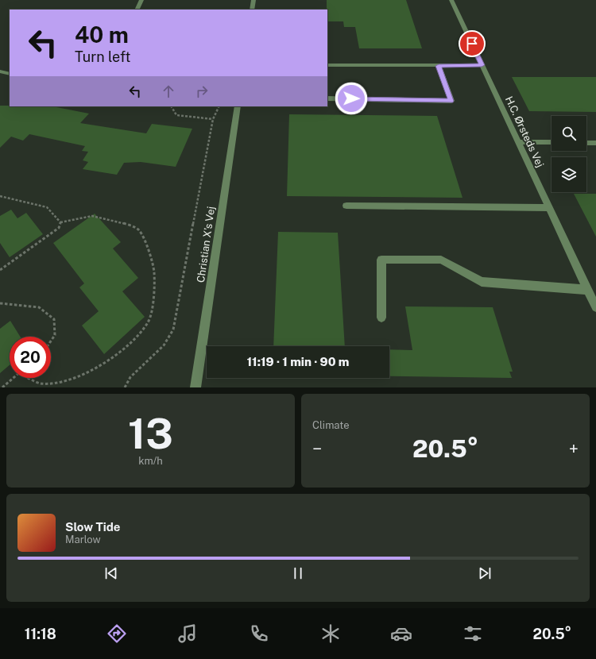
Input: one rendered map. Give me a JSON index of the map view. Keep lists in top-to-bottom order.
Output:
{
  "streets": {
    "street": ["H.C. Ørsteds Vej", "Christian X's Vej"]
  },
  "page": {
    "turn": ["40 m", "Turn left"],
    "limit": "20",
    "trip": "11:19 · 1 min · 90 m",
    "tile": [
      ["13", "km/h"],
      "Climate"
    ],
    "heat": ["−", "20.5°", "+"],
    "song": ["Slow Tide", "Marlow"],
    "tabs": ["11:18", "20.5°"]
  }
}
